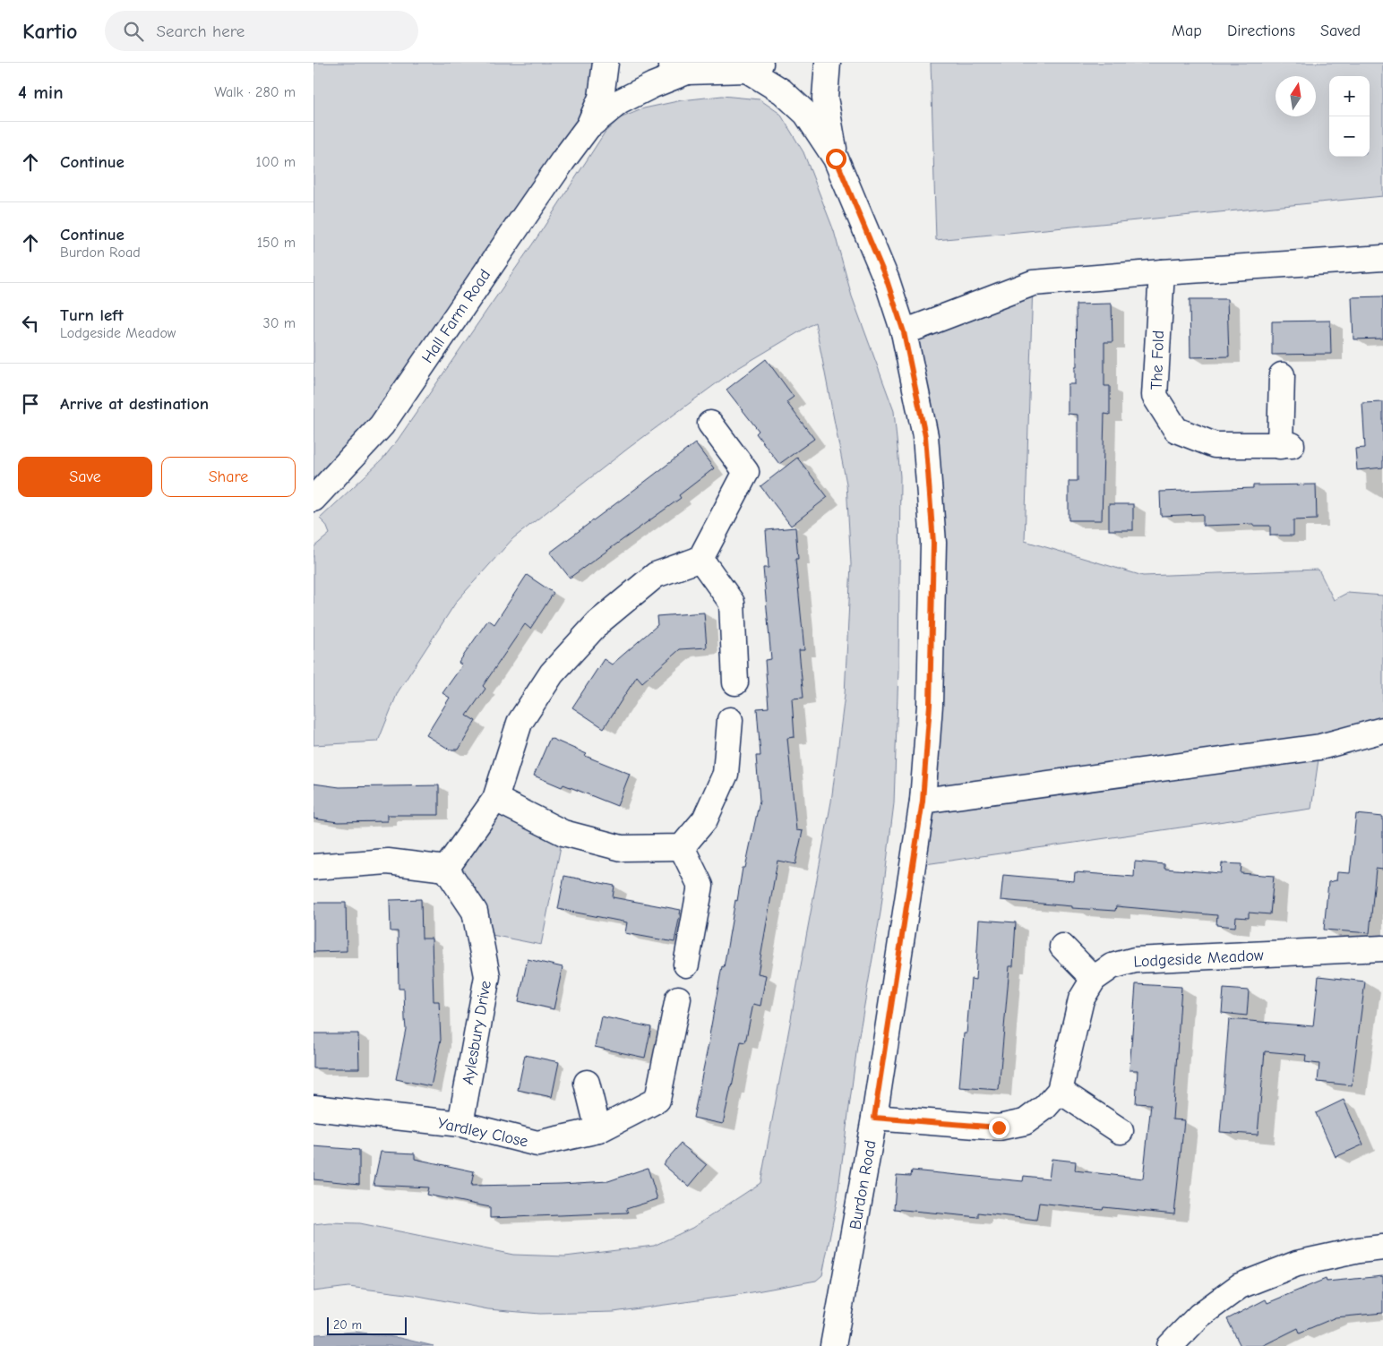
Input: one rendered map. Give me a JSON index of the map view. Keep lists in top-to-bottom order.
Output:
{
  "streets": {
    "street": [
      "Hall Farm Road",
      "The Fold",
      "Lodgeside Meadow",
      "Aylesbury Drive",
      "Yardley Close",
      "Burdon Road"
    ]
  },
  "crossings": [
    ["Lodgeside Meadow", "Burdon Road"],
    ["Aylesbury Drive", "Yardley Close"]
  ],
  "scale_bar": "20 m",
  "north": "top",
  "page": {
    "header": "Kartio",
    "search": "Search here",
    "nav": ["Map", "Directions", "Saved"],
    "heading": ["4 min", "Walk · 280 m"],
    "map_buttons": ["+", "−"],
    "list": [
      ["Continue", "100 m"],
      ["Continue", "Burdon Road", "150 m"],
      ["Turn left", "Lodgeside Meadow", "30 m"],
      "Arrive at destination"
    ],
    "buttons": ["Save", "Share"],
    "scale": "20 m"
  }
}
